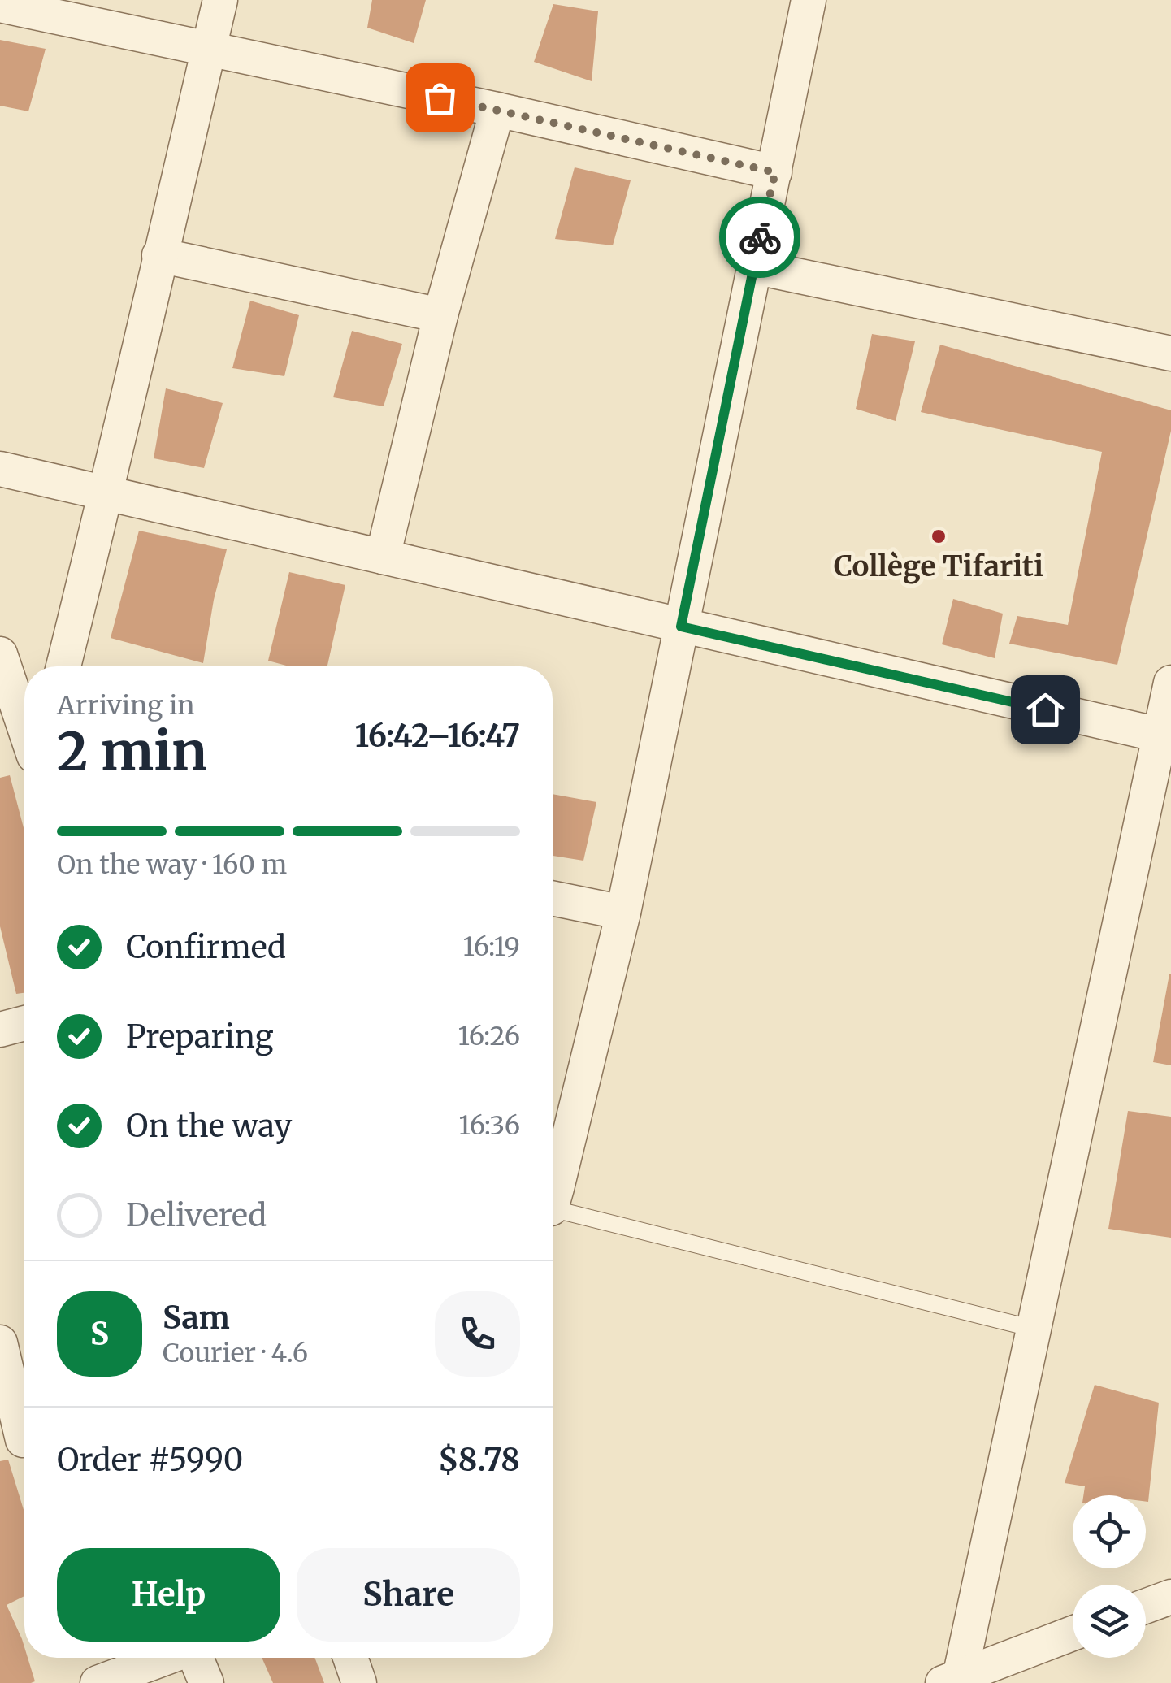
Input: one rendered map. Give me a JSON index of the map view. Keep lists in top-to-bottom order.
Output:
{
  "places": ["Collège Tifariti"],
  "page": {
    "heading": ["2 min", "Arriving in", "16:42–16:47"],
    "panel": [
      "Sam",
      "Courier · 4.6",
      "Order #5990",
      "$8.78"
    ],
    "bar": "On the way · 160 m",
    "list": [
      ["Confirmed", "16:19"],
      ["Preparing", "16:26"],
      ["On the way", "16:36"],
      "Delivered"
    ],
    "round": "S",
    "buttons": ["Help", "Share"]
  }
}
